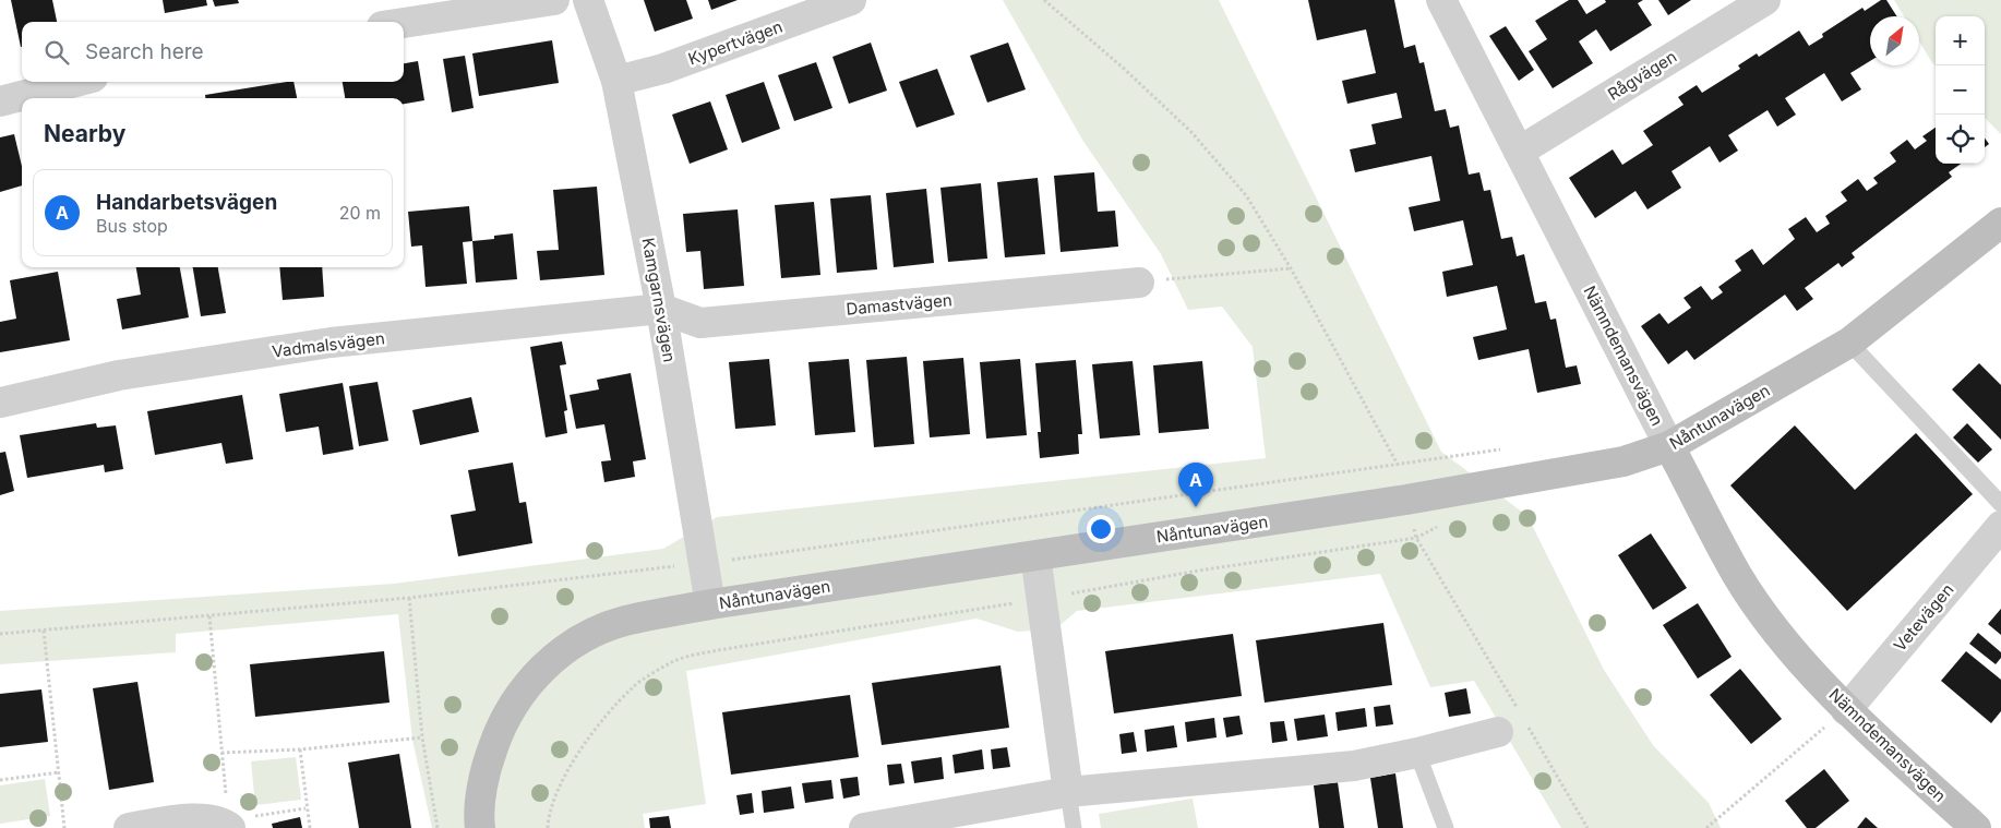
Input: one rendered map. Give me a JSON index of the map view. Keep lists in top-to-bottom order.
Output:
{
  "streets": {
    "street": [
      "Kypertvägen",
      "Rågvägen",
      "Kamgarnsvägen",
      "Damastvägen",
      "Vadmalsvägen",
      "Nämndemansvägen",
      "Nåntunavägen",
      "Vetevägen"
    ]
  },
  "crossings": [
    ["Kypertvägen", "Kamgarnsvägen"],
    ["Rågvägen", "Nämndemansvägen"],
    ["Kamgarnsvägen", "Damastvägen"],
    ["Kamgarnsvägen", "Vadmalsvägen"],
    ["Kamgarnsvägen", "Nåntunavägen"],
    ["Damastvägen", "Vadmalsvägen"],
    ["Nämndemansvägen", "Nåntunavägen"],
    ["Nämndemansvägen", "Vetevägen"]
  ],
  "north": "top right",
  "page": {
    "map_buttons": ["+", "−"],
    "search": "Search here",
    "heading": "Nearby",
    "list": [
      {
        "mark": "A",
        "name": "Handarbetsvägen",
        "note": "Bus stop",
        "value": "20 m"
      }
    ],
    "pins": "A"
  }
}
